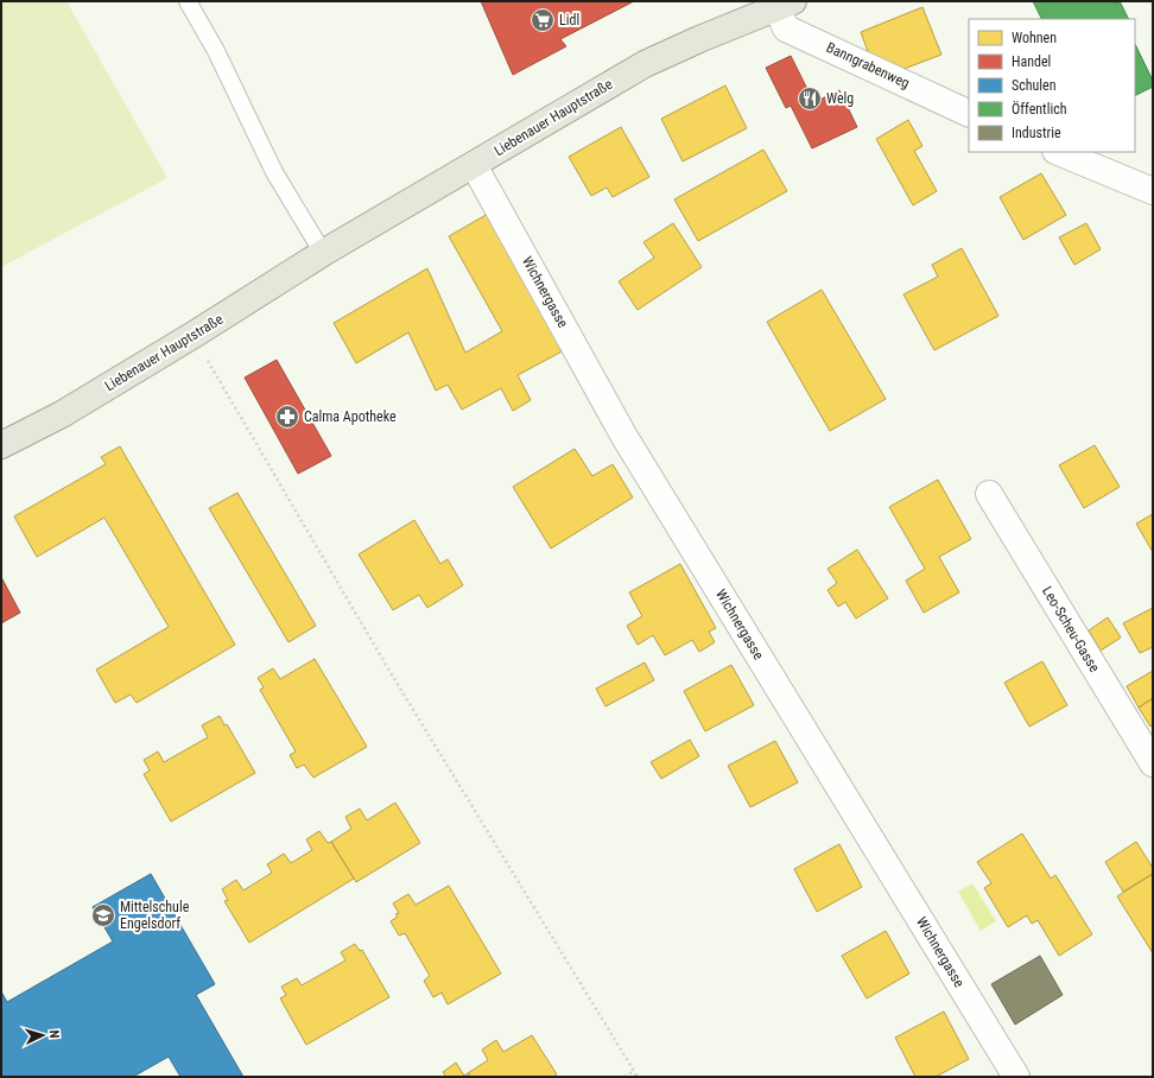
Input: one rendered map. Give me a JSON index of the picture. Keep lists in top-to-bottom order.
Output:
{
  "streets": {
    "main road": ["Liebenauer Hauptstraße"],
    "street": ["Banngrabenweg", "Wichnergasse", "Leo-Scheu-Gasse"]
  },
  "crossings": [
    ["Banngrabenweg", "Liebenauer Hauptstraße"],
    ["Liebenauer Hauptstraße", "Wichnergasse"]
  ],
  "places": {
    "supermarket": ["Lidl"],
    "restaurant": ["Welg"],
    "pharmacy": ["Calma Apotheke"],
    "school or university": ["Mittelschule Engelsdorf"]
  },
  "legend": [
    "Wohnen",
    "Handel",
    "Schulen",
    "Öffentlich",
    "Industrie"
  ],
  "north": "right"
}
